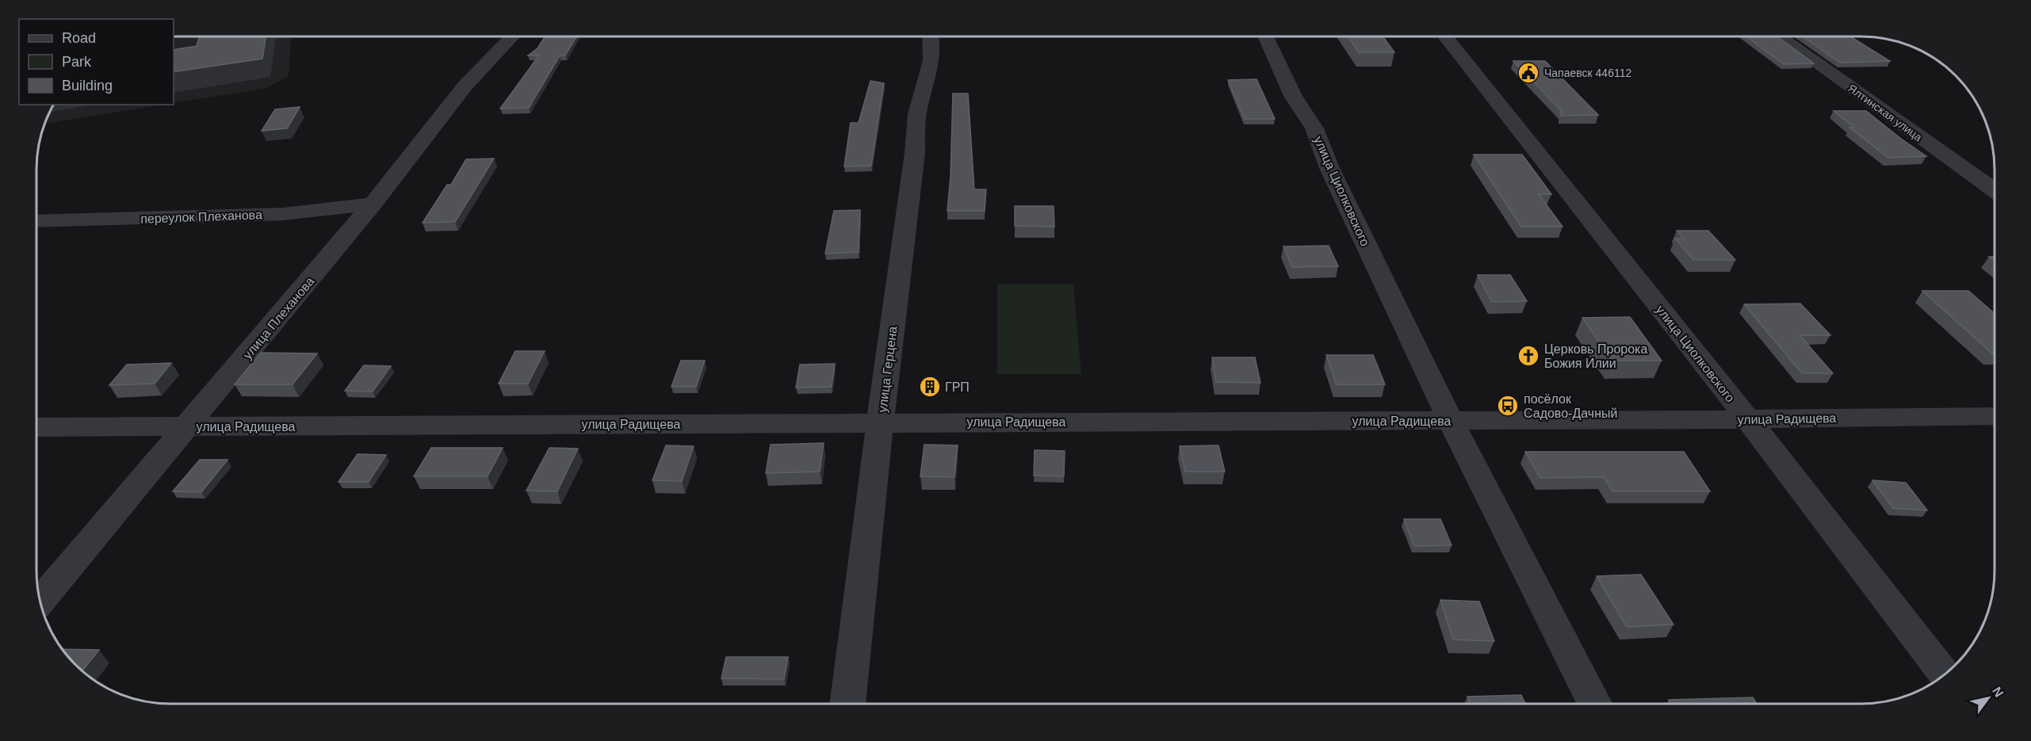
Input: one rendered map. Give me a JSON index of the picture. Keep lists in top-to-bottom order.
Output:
{
  "streets": {
    "street": [
      "Ялтинская улица",
      "улица Циолковского",
      "переулок Плеханова",
      "улица Плеханова",
      "улица Герцена",
      "улица Радищева"
    ]
  },
  "crossings": [
    ["улица Циолковского", "улица Радищева"],
    ["переулок Плеханова", "улица Плеханова"],
    ["улица Плеханова", "улица Радищева"],
    ["улица Герцена", "улица Радищева"]
  ],
  "places": {
    "public building": ["Чапаевск 446112"],
    "church": ["Церковь Пророка Божия Илии"],
    "building": ["ГРП"],
    "bus stop": ["посёлок Садово-Дачный"]
  },
  "legend": ["Road", "Park", "Building"],
  "north": "top right"
}
